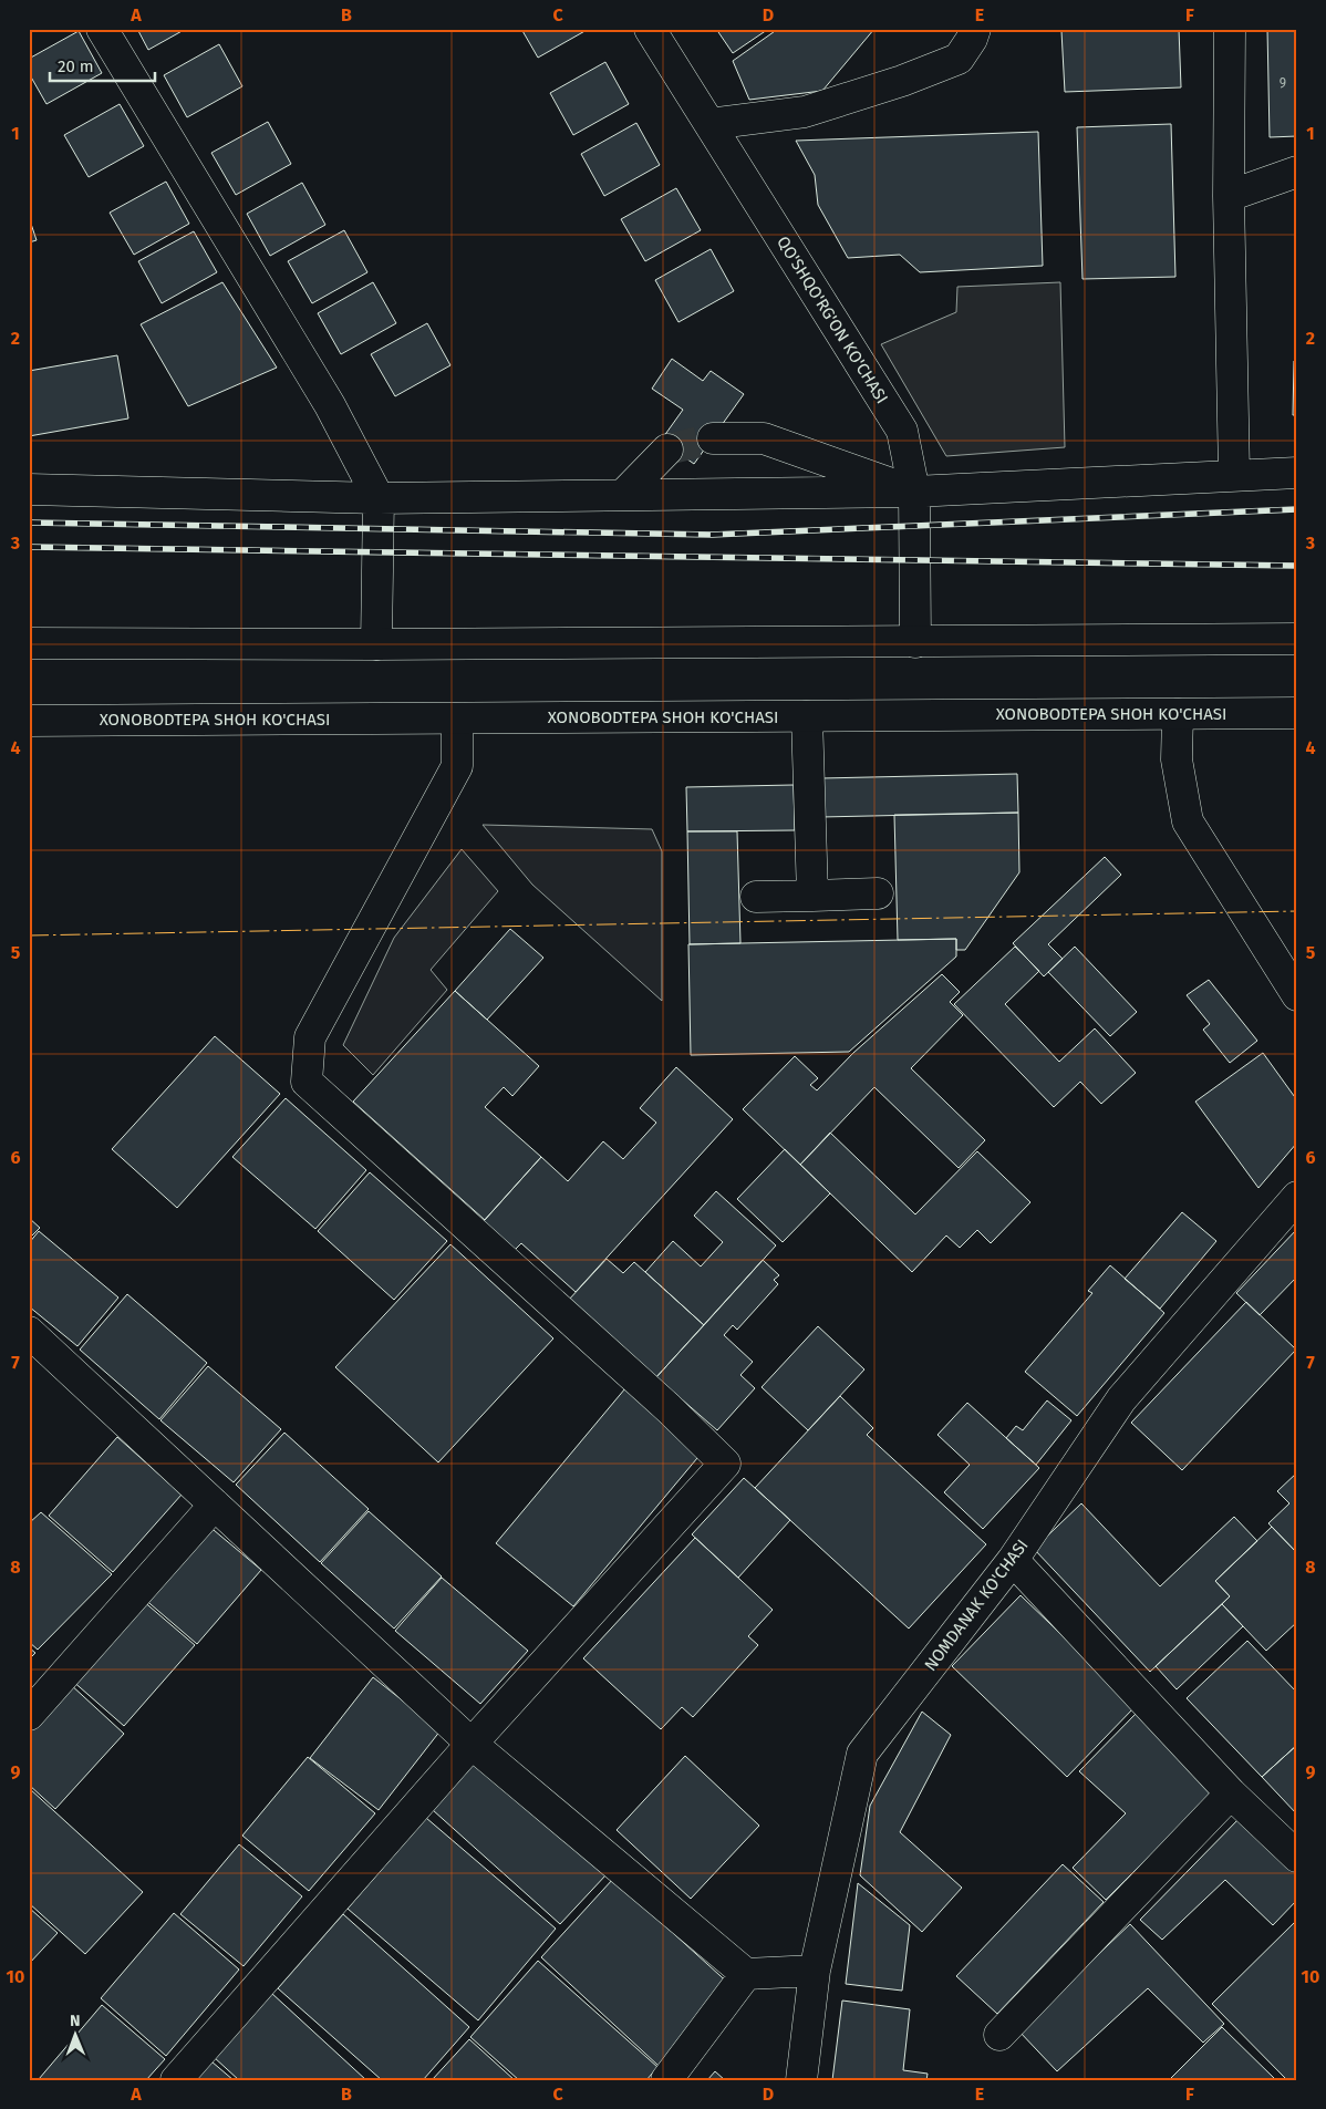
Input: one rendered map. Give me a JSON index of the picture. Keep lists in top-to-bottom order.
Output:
{
  "streets": {
    "main road": ["QO'SHQO'RG'ON KO'CHASI", "XONOBODTEPA SHOH KO'CHASI", "NOMDANAK KO'CHASI"]
  },
  "house_numbers": ["9"],
  "scale_bar": "20 m",
  "north": "top",
  "grid": {
    "columns": [
      "A",
      "B",
      "C",
      "D",
      "E",
      "F"
    ],
    "rows": [
      "1",
      "2",
      "3",
      "4",
      "5",
      "6",
      "7",
      "8",
      "9",
      "10"
    ]
  }
}
